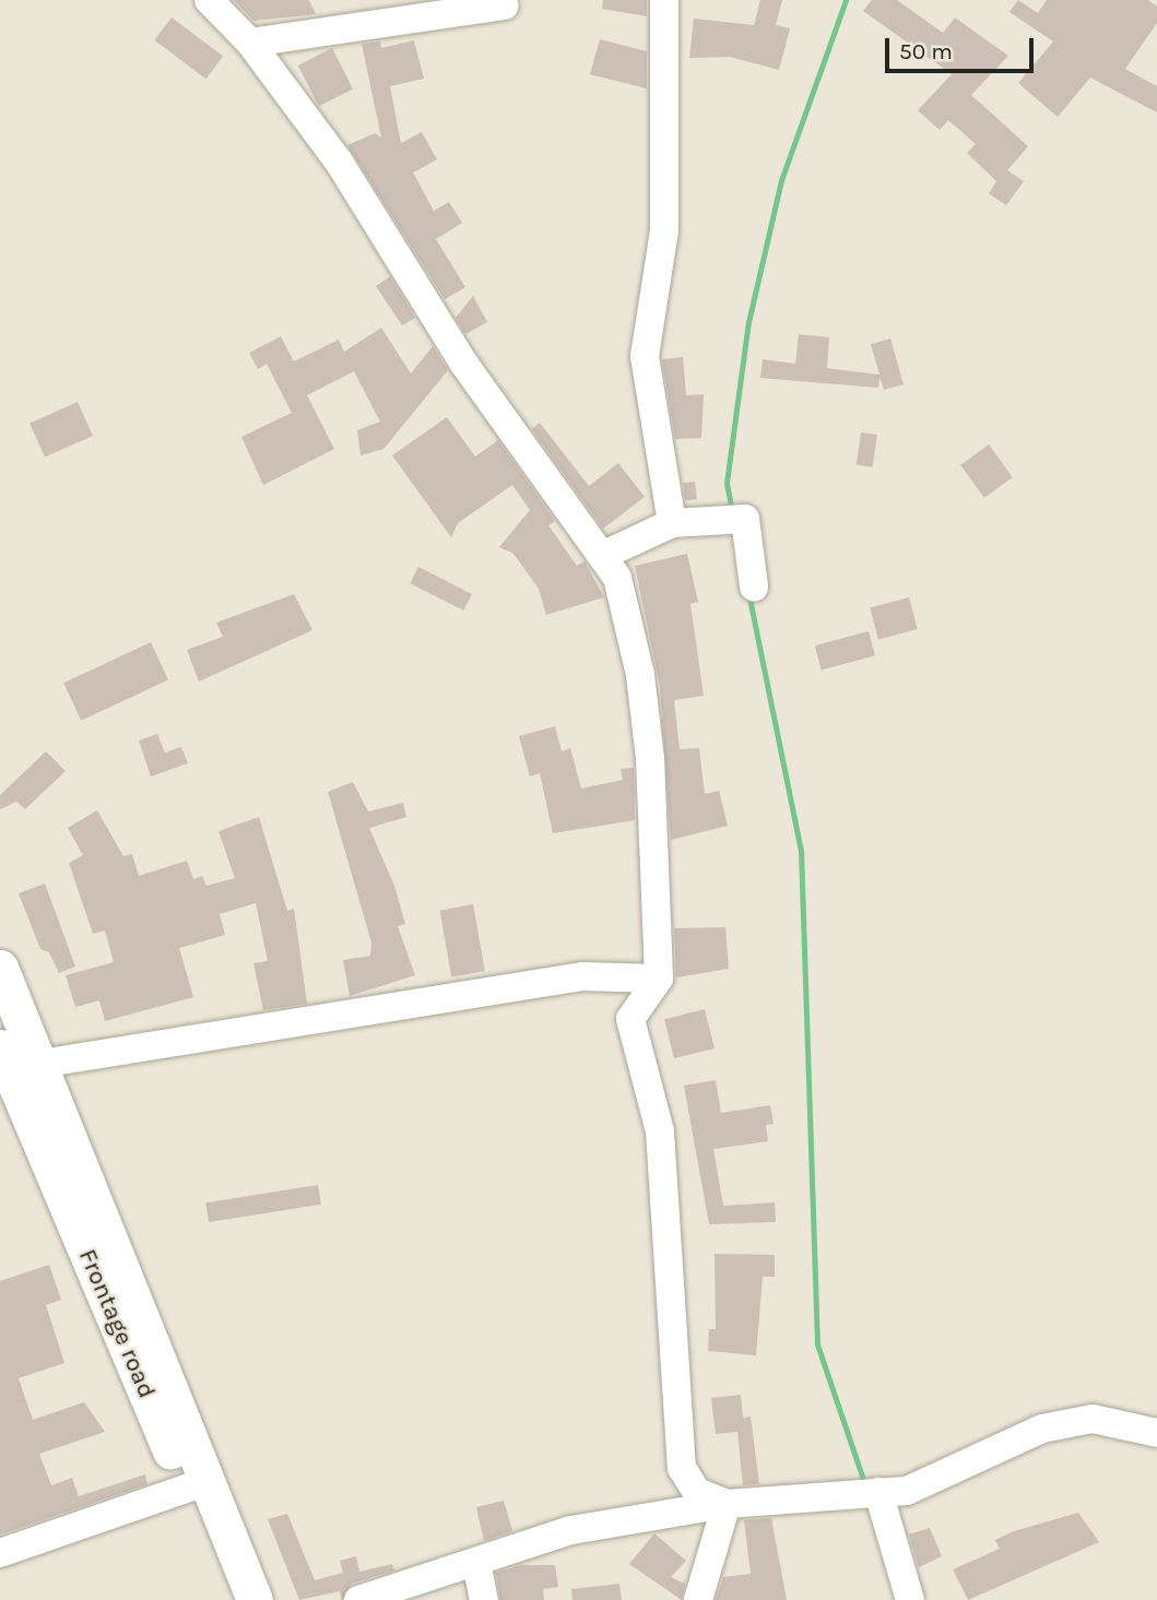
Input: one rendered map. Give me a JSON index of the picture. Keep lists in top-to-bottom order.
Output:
{
  "streets": {
    "main road": ["Frontage road"]
  },
  "scale_bar": "50 m"
}
